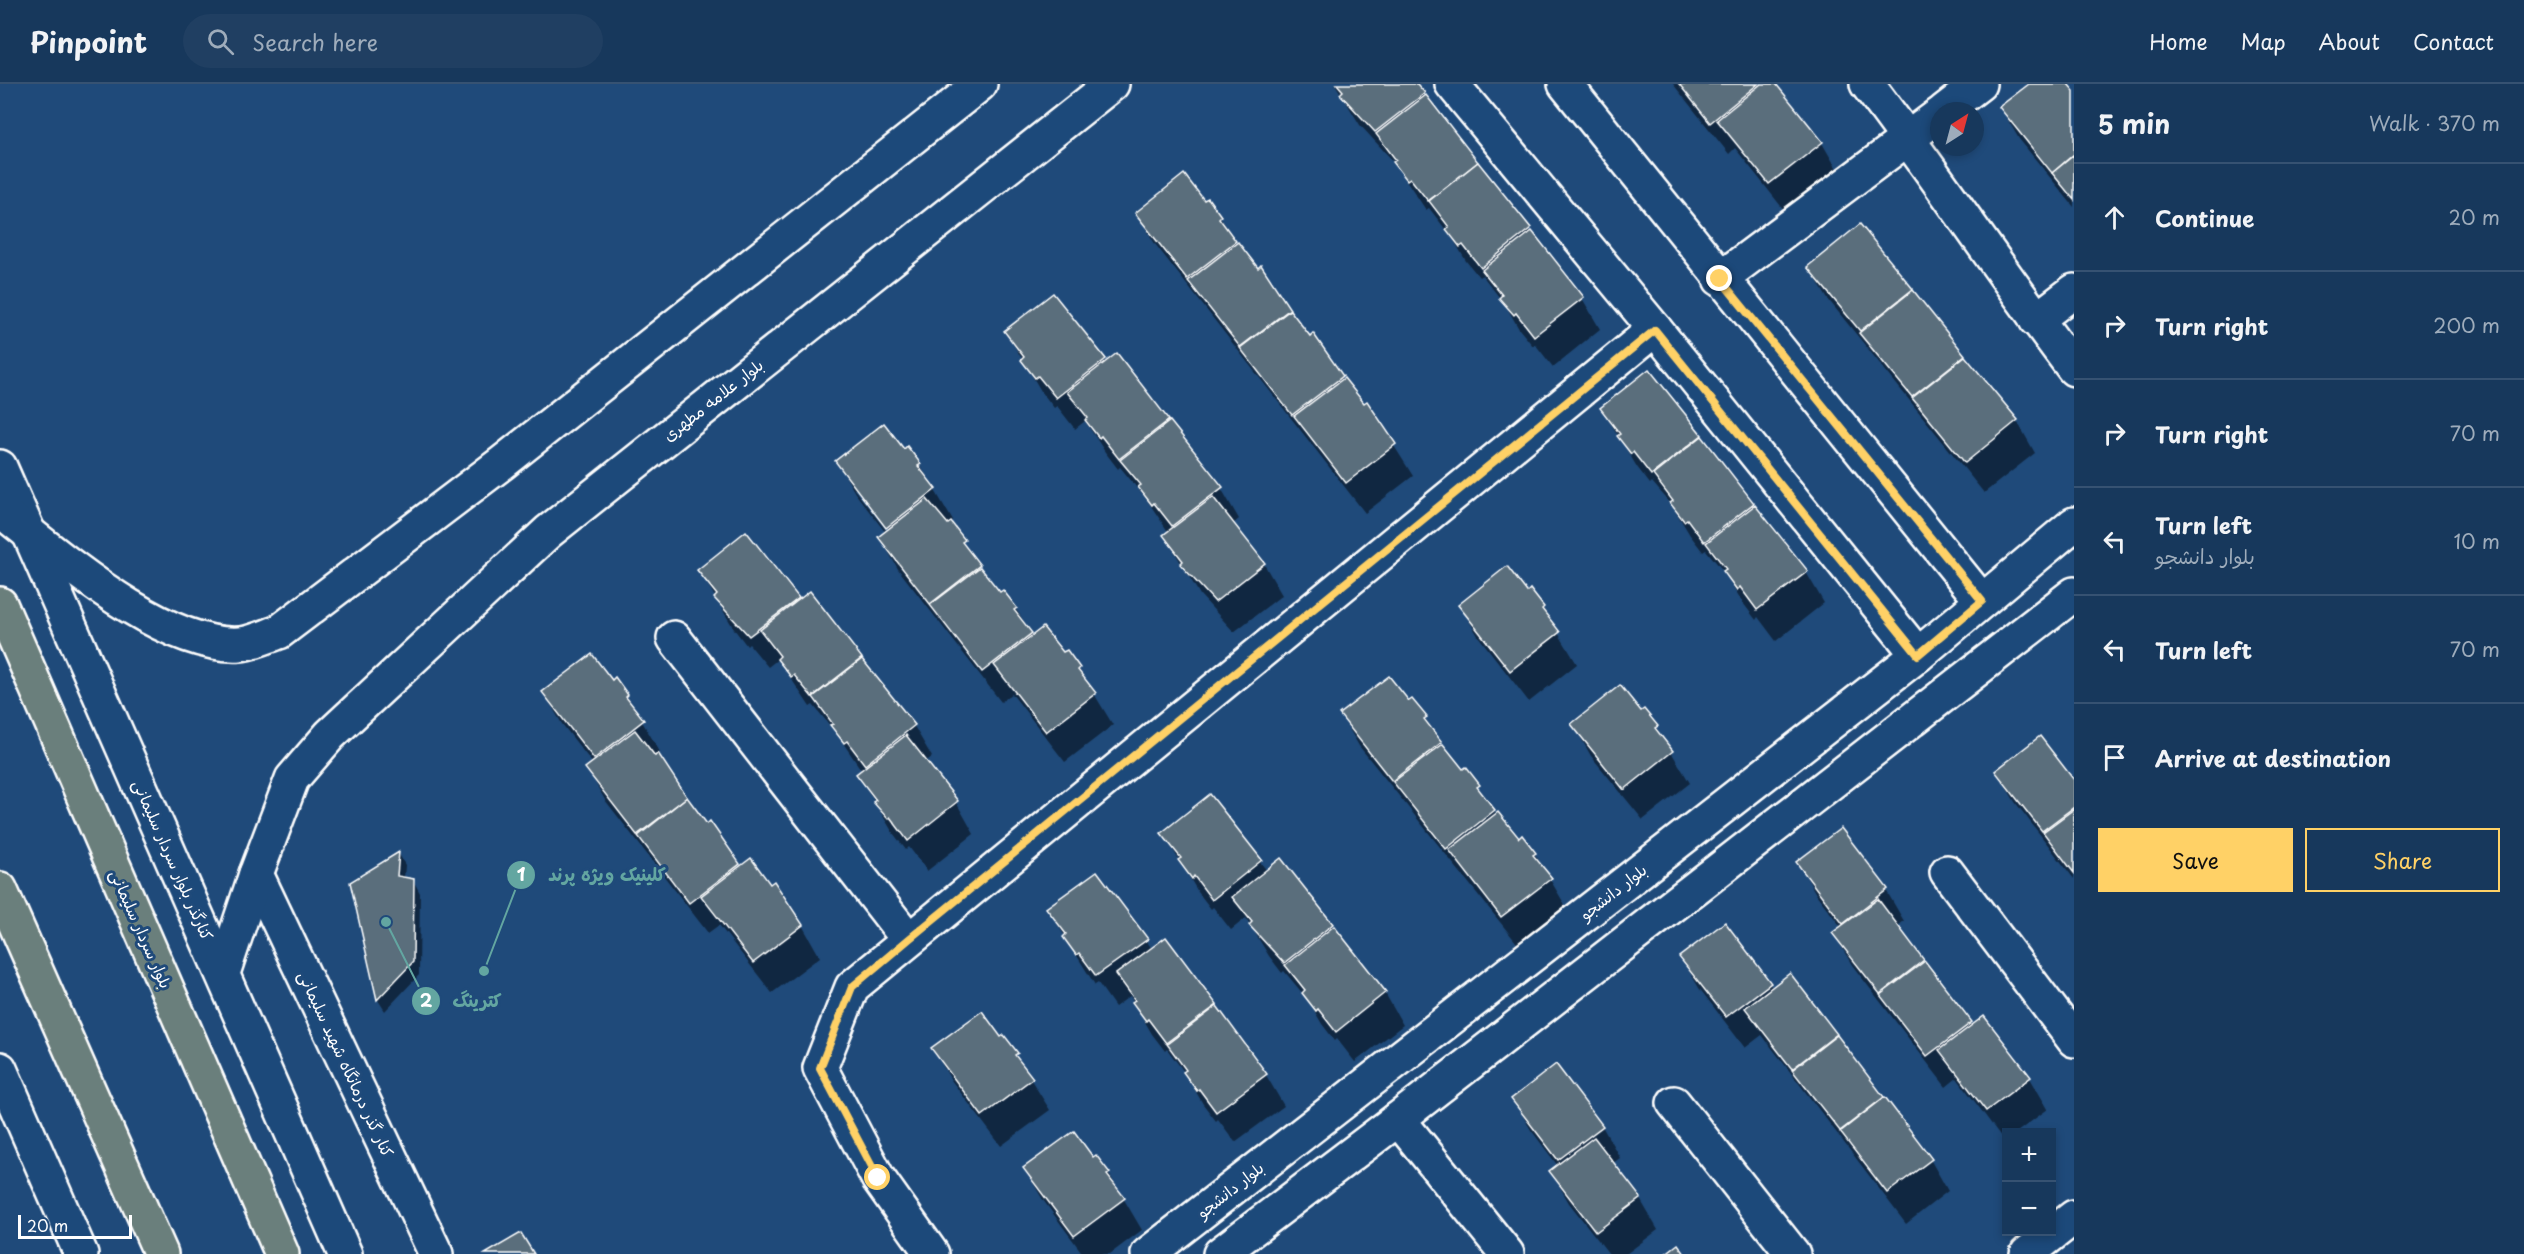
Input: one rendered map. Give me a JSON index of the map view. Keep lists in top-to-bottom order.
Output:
{
  "streets": {
    "main road": ["بلوار سردار سلیمانی"],
    "street": [
      "بلوار علامه مطهری",
      "کنارگذر بلوار سردار سلیمانی",
      "بلوار دانشجو",
      "کنار گذر درمانگاه شهید سلیمانی"
    ]
  },
  "crossings": [
    ["بلوار علامه مطهری", "کنارگذر بلوار سردار سلیمانی"],
    ["بلوار علامه مطهری", "کنار گذر درمانگاه شهید سلیمانی"]
  ],
  "places": ["کترینگ", "کلینیک ویژه پرند"],
  "scale_bar": "20 m",
  "north": "top right",
  "page": {
    "header": "Pinpoint",
    "search": "Search here",
    "nav": [
      "Home",
      "Map",
      "About",
      "Contact"
    ],
    "heading": ["5 min", "Walk · 370 m"],
    "list": [
      ["Continue", "20 m"],
      ["Turn right", "200 m"],
      ["Turn right", "70 m"],
      ["Turn left", "بلوار دانشجو", "10 m"],
      ["Turn left", "70 m"],
      "Arrive at destination"
    ],
    "buttons": ["Save", "Share"],
    "map_buttons": ["+", "−"],
    "scale": "20 m"
  }
}
